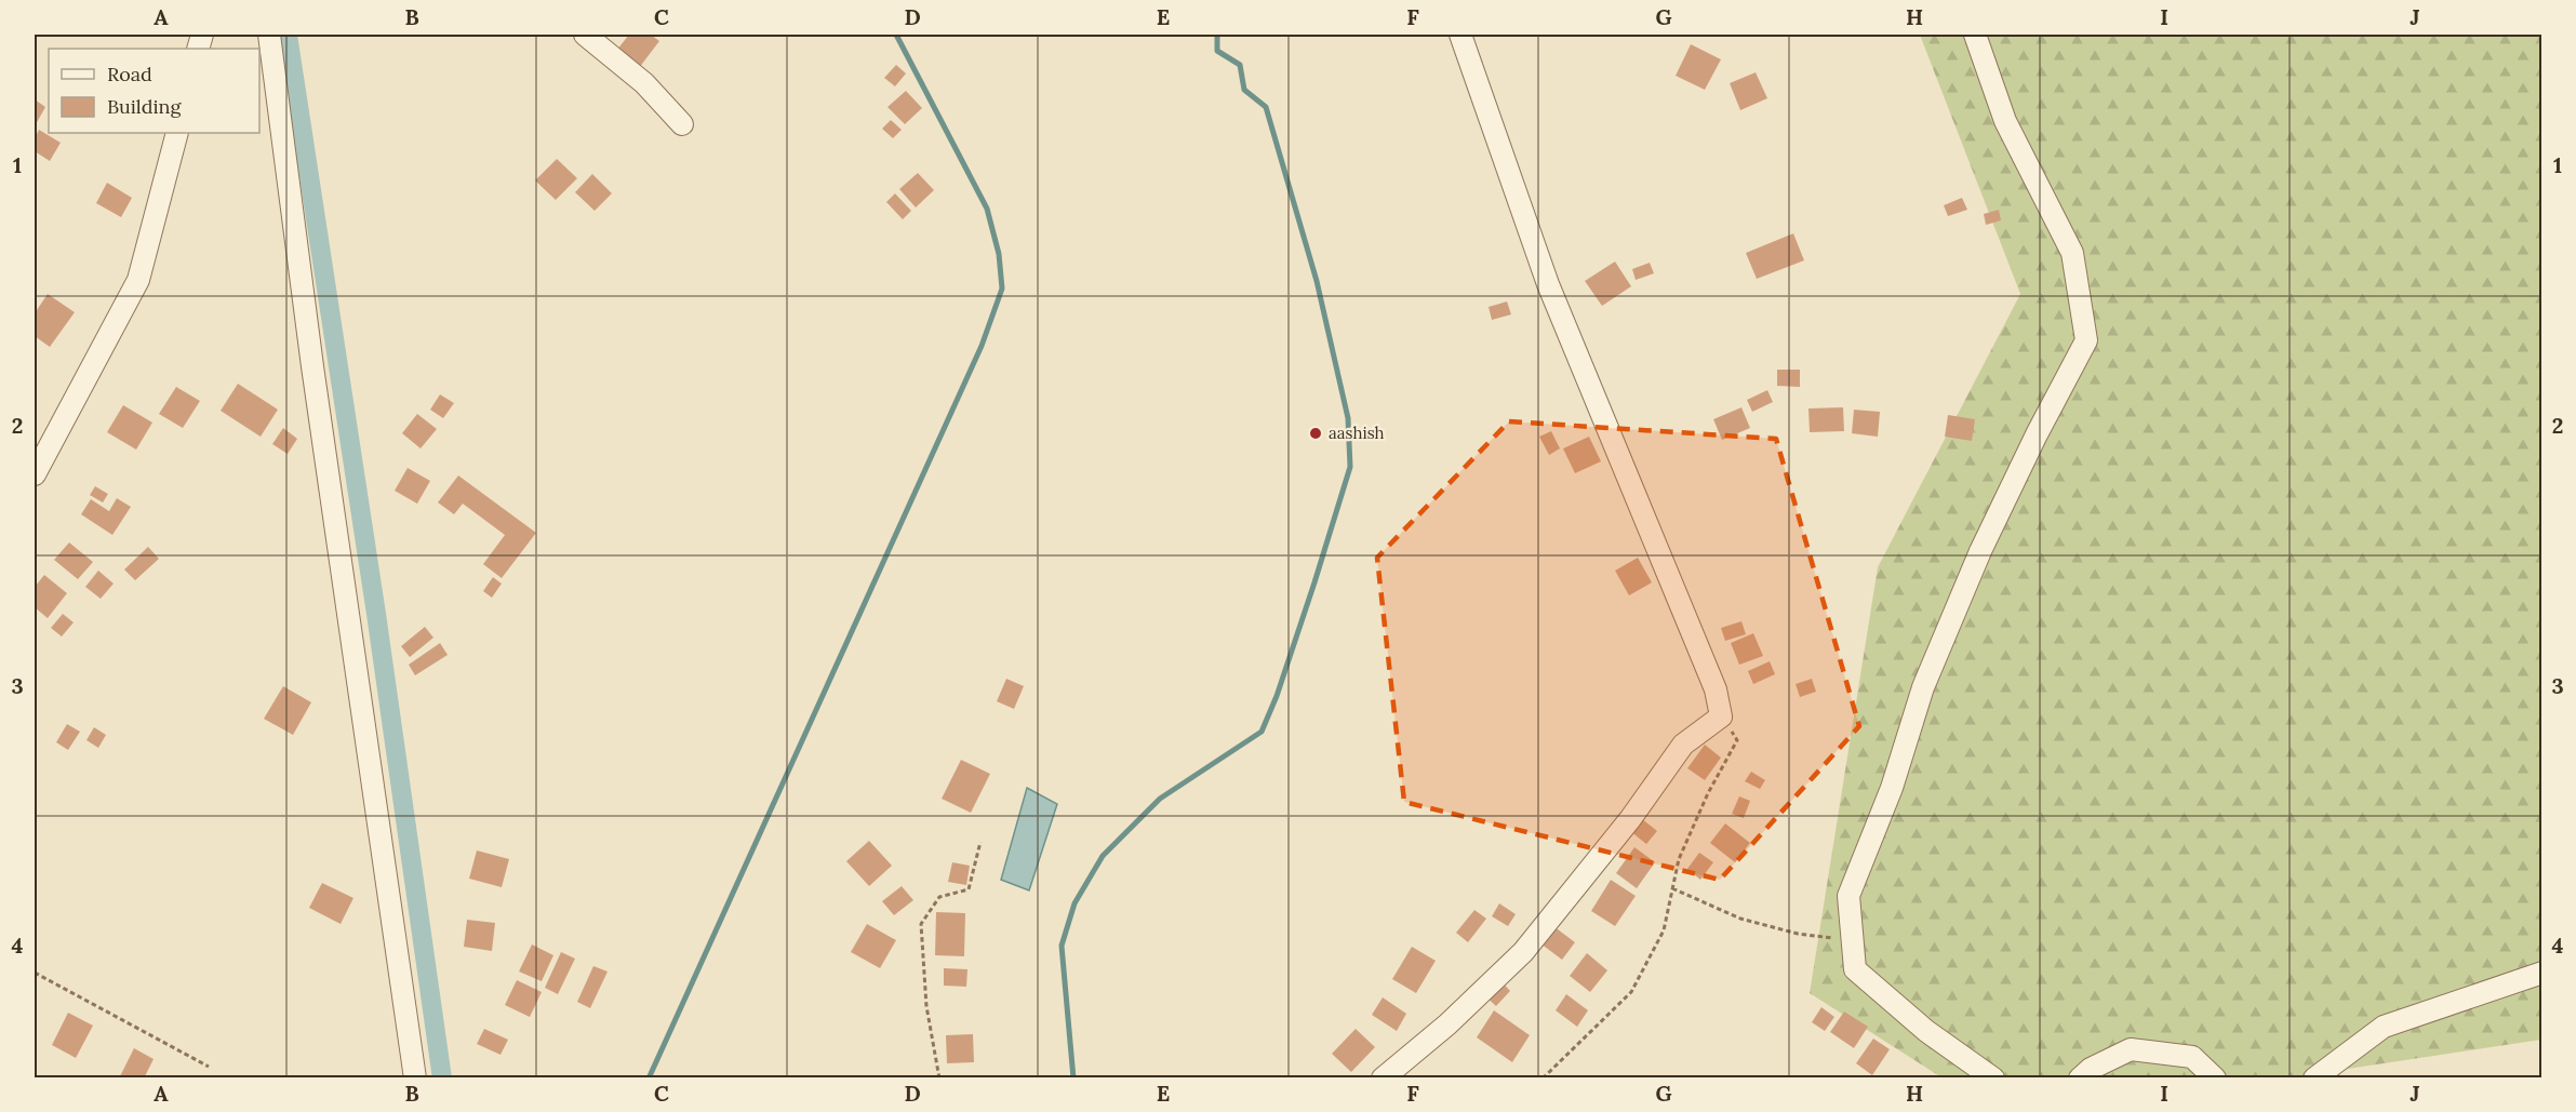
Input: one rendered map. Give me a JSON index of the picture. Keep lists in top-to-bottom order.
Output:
{
  "places": ["aashish"],
  "legend": ["Road", "Building"],
  "grid": {
    "columns": [
      "A",
      "B",
      "C",
      "D",
      "E",
      "F",
      "G",
      "H",
      "I",
      "J"
    ],
    "rows": [
      "1",
      "2",
      "3",
      "4"
    ]
  }
}
